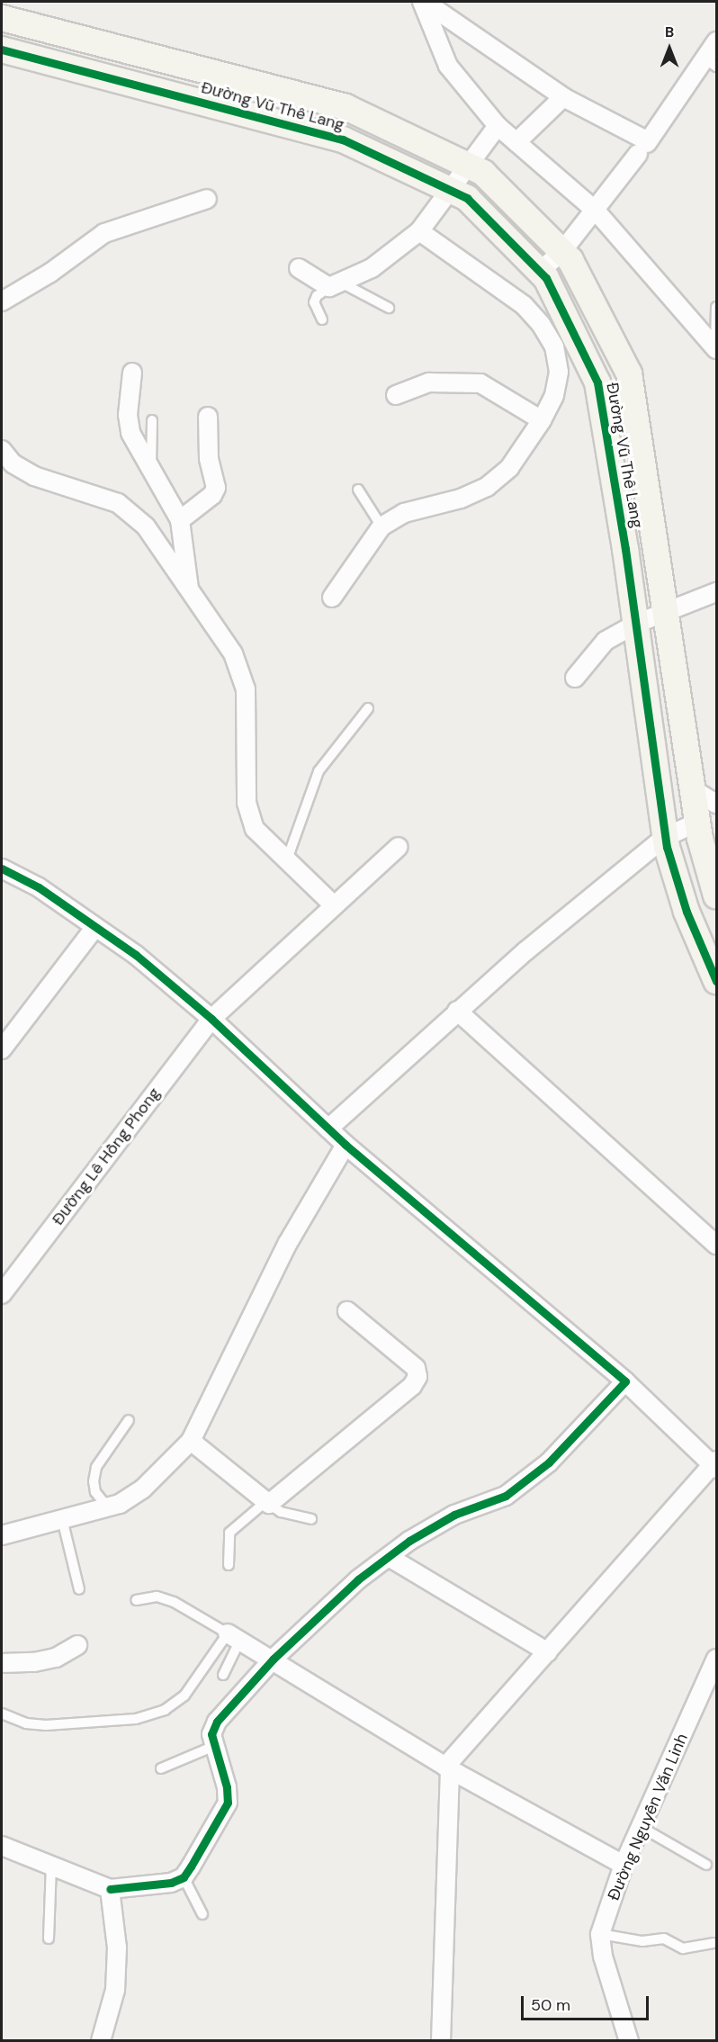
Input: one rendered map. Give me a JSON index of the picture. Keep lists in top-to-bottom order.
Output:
{
  "streets": {
    "street": ["Đường Vũ Thê Lang", "Đường Lê Hồng Phong", "Đường Nguyễn Văn Linh"]
  },
  "scale_bar": "50 m",
  "north": "top"
}
